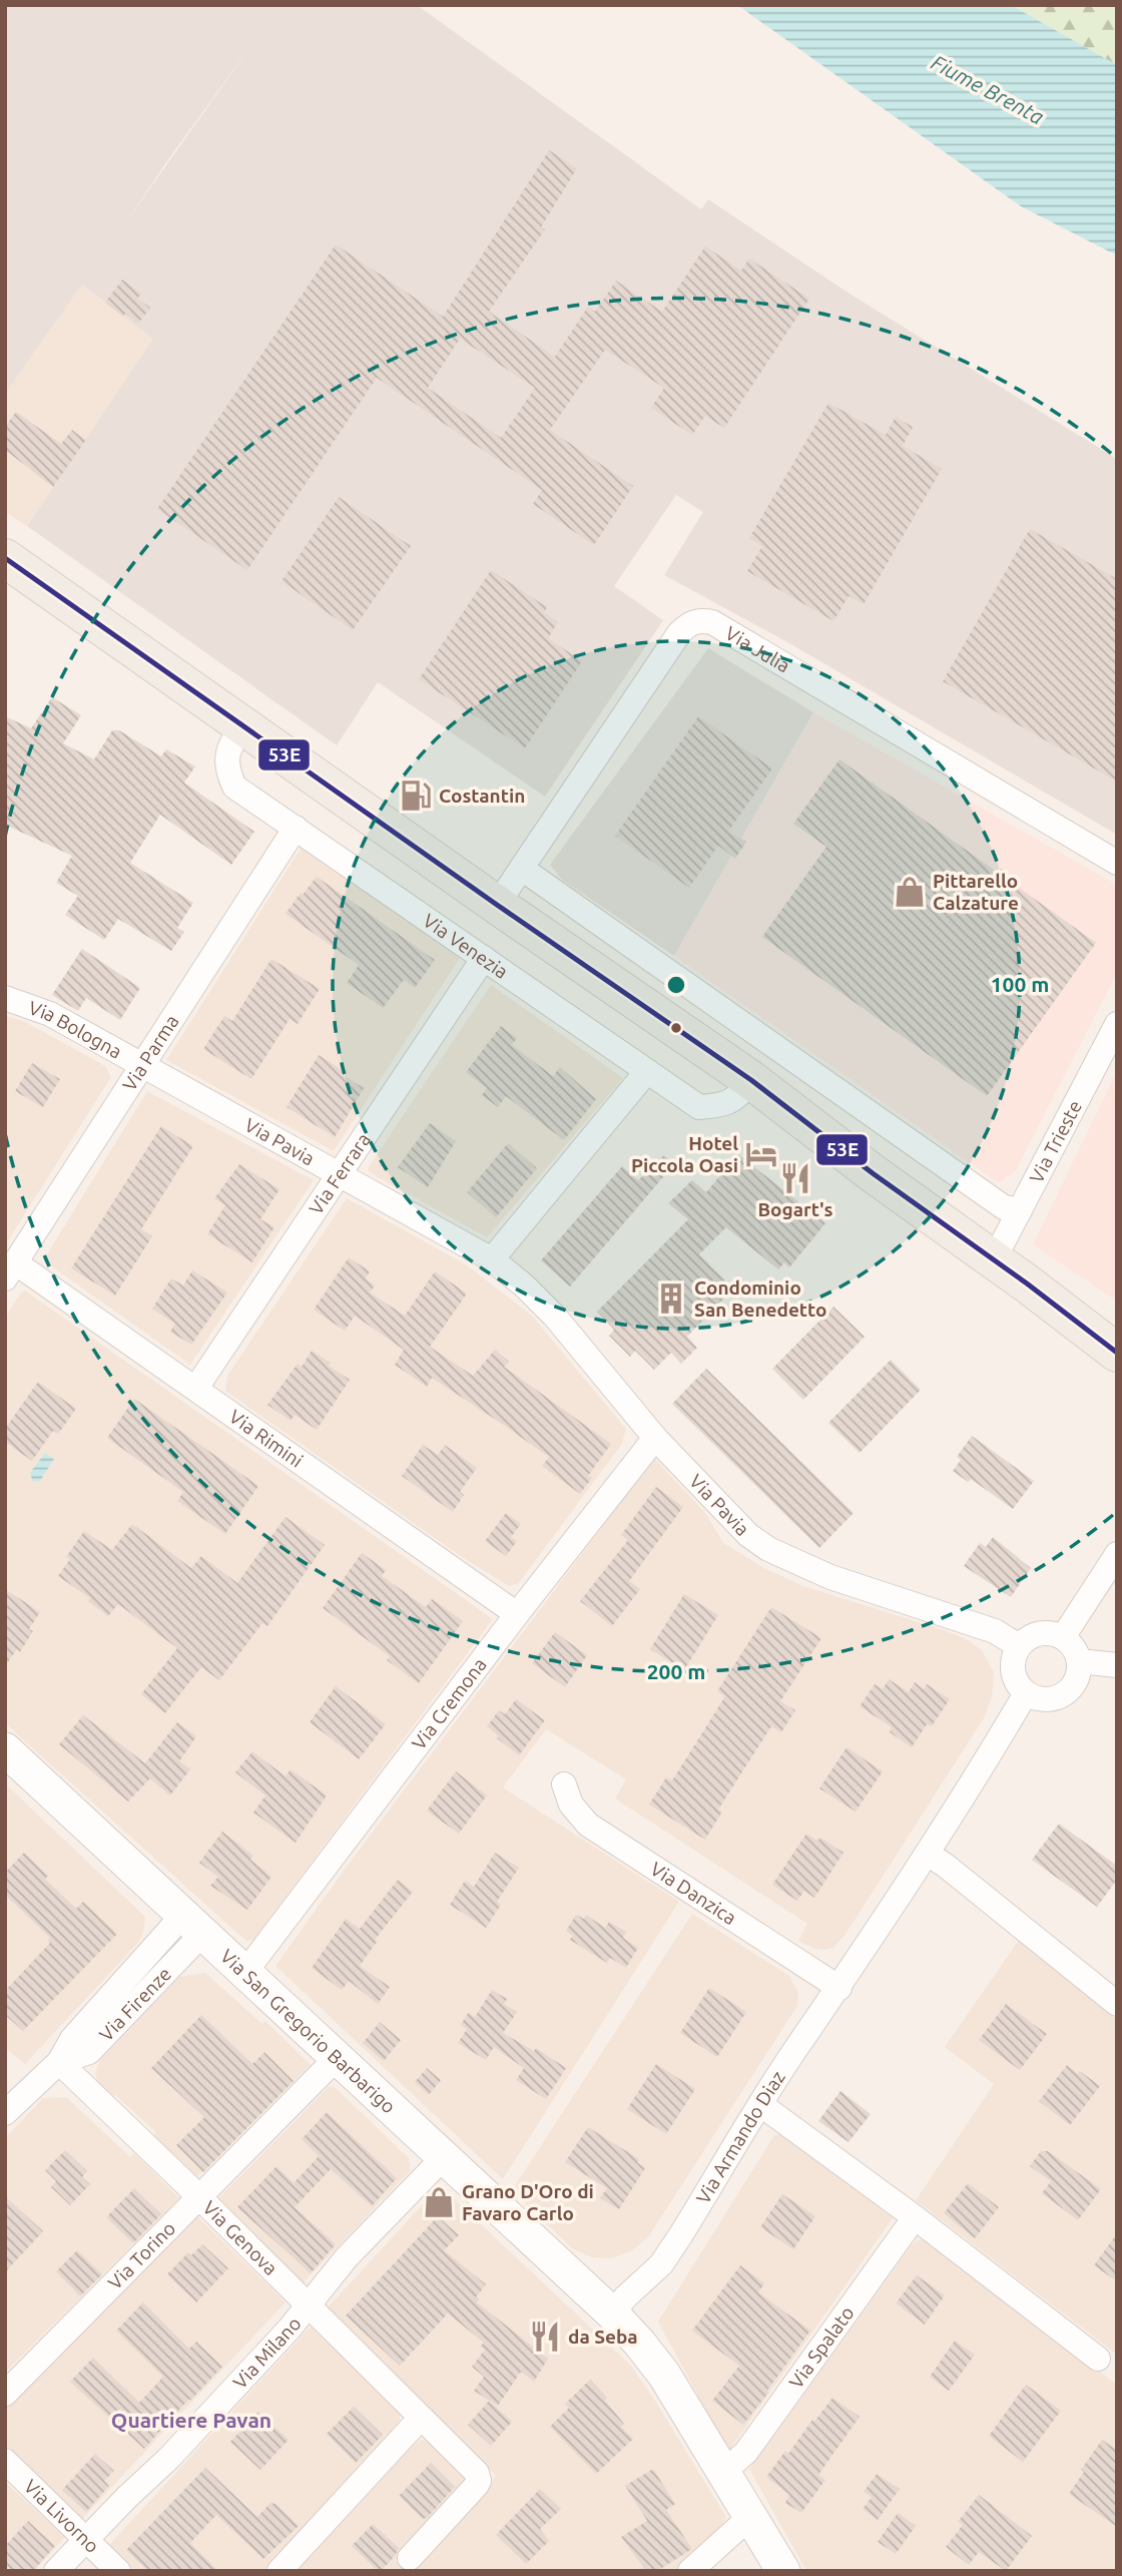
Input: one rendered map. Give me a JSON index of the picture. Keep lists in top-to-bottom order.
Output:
{
  "streets": {
    "street": [
      "Via Julia",
      "Via Venezia",
      "Via Bologna",
      "Via Parma",
      "Via Pavia",
      "Via Trieste",
      "Via Ferrara",
      "Via Rimini",
      "Via Cremona",
      "Via Danzica",
      "Via Firenze",
      "Via San Gregorio Barbarigo",
      "Via Armando Diaz",
      "Via Genova",
      "Via Torino",
      "Via Spalato",
      "Via Milano",
      "Via Livorno"
    ]
  },
  "crossings": [
    ["Via Venezia", "Via Parma"],
    ["Via Venezia", "Via Ferrara"],
    ["Via Bologna", "Via Parma"],
    ["Via Bologna", "Via Pavia"],
    ["Via Parma", "Via Pavia"],
    ["Via Parma", "Via Rimini"],
    ["Via Pavia", "Via Ferrara"],
    ["Via Pavia", "Via Cremona"],
    ["Via Pavia", "Via Armando Diaz"],
    ["Via Ferrara", "Via Rimini"],
    ["Via Rimini", "Via Cremona"],
    ["Via Cremona", "Via San Gregorio Barbarigo"],
    ["Via Danzica", "Via Armando Diaz"],
    ["Via Firenze", "Via San Gregorio Barbarigo"],
    ["Via Firenze", "Via Genova"],
    ["Via San Gregorio Barbarigo", "Via Armando Diaz"],
    ["Via San Gregorio Barbarigo", "Via Torino"],
    ["Via San Gregorio Barbarigo", "Via Milano"],
    ["Via Genova", "Via Torino"],
    ["Via Genova", "Via Milano"],
    ["Via Milano", "Via Livorno"]
  ],
  "districts": ["Quartiere Pavan"],
  "water": ["Fiume Brenta"],
  "places": {
    "fuel station": ["Costantin"],
    "shop": ["Pittarello Calzature", "Grano D'Oro di Favaro Carlo"],
    "hotel": ["Hotel Piccola Oasi"],
    "restaurant": ["Bogart's", "da Seba"],
    "building": ["Condominio San Benedetto"]
  },
  "lines": ["transit line 53E"],
  "rings": ["100 m", "200 m"]
}
